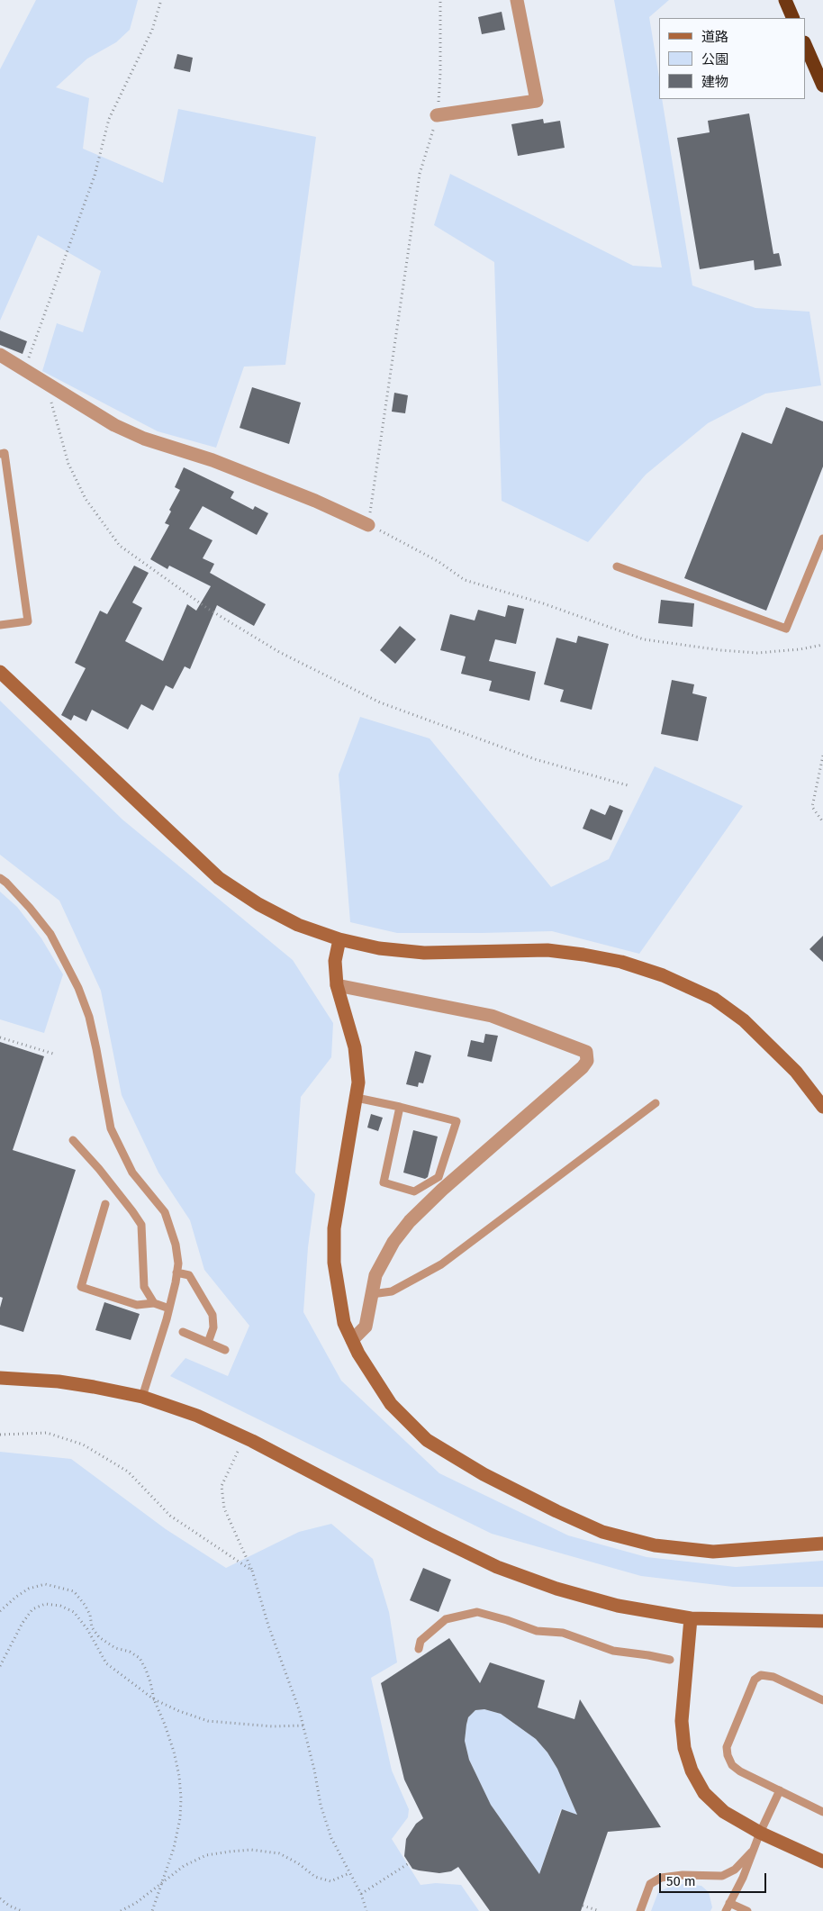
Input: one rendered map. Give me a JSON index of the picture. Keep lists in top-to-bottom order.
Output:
{
  "legend": ["道路", "公園", "建物"],
  "scale_bar": "50 m"
}
